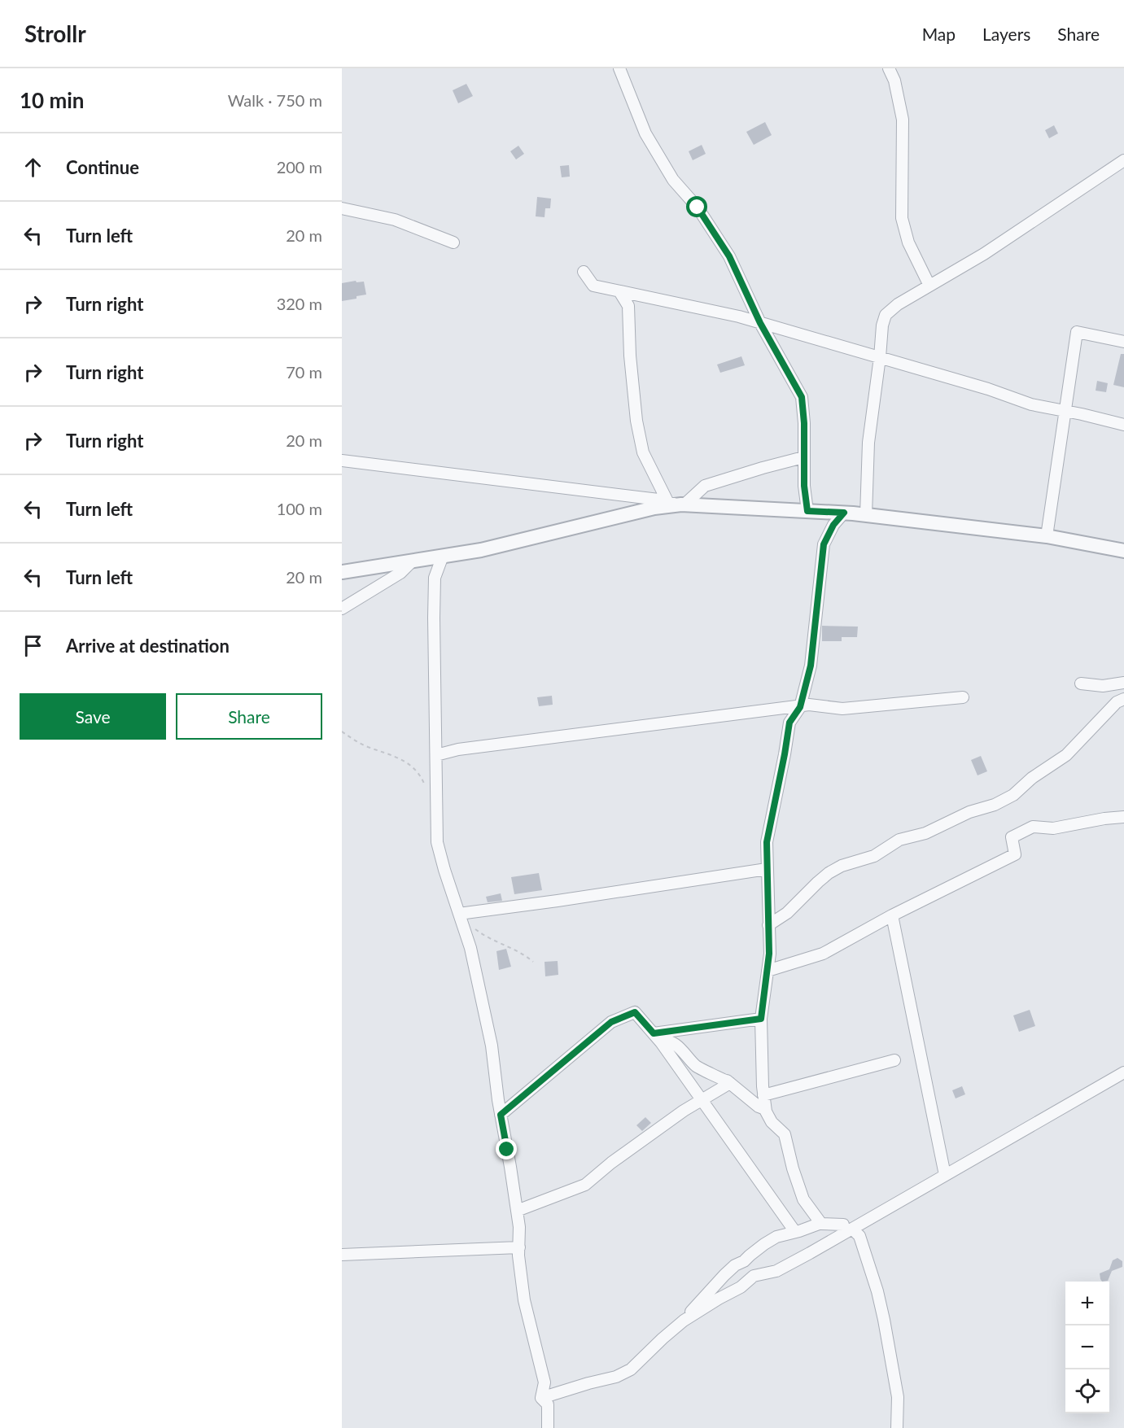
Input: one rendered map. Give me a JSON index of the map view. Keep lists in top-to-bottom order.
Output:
{
  "page": {
    "header": "Strollr",
    "nav": ["Map", "Layers", "Share"],
    "heading": ["10 min", "Walk · 750 m"],
    "list": [
      ["Continue", "200 m"],
      ["Turn left", "20 m"],
      ["Turn right", "320 m"],
      ["Turn right", "70 m"],
      ["Turn right", "20 m"],
      ["Turn left", "100 m"],
      ["Turn left", "20 m"],
      "Arrive at destination"
    ],
    "buttons": ["Save", "Share"],
    "map_buttons": ["+", "−"]
  }
}
